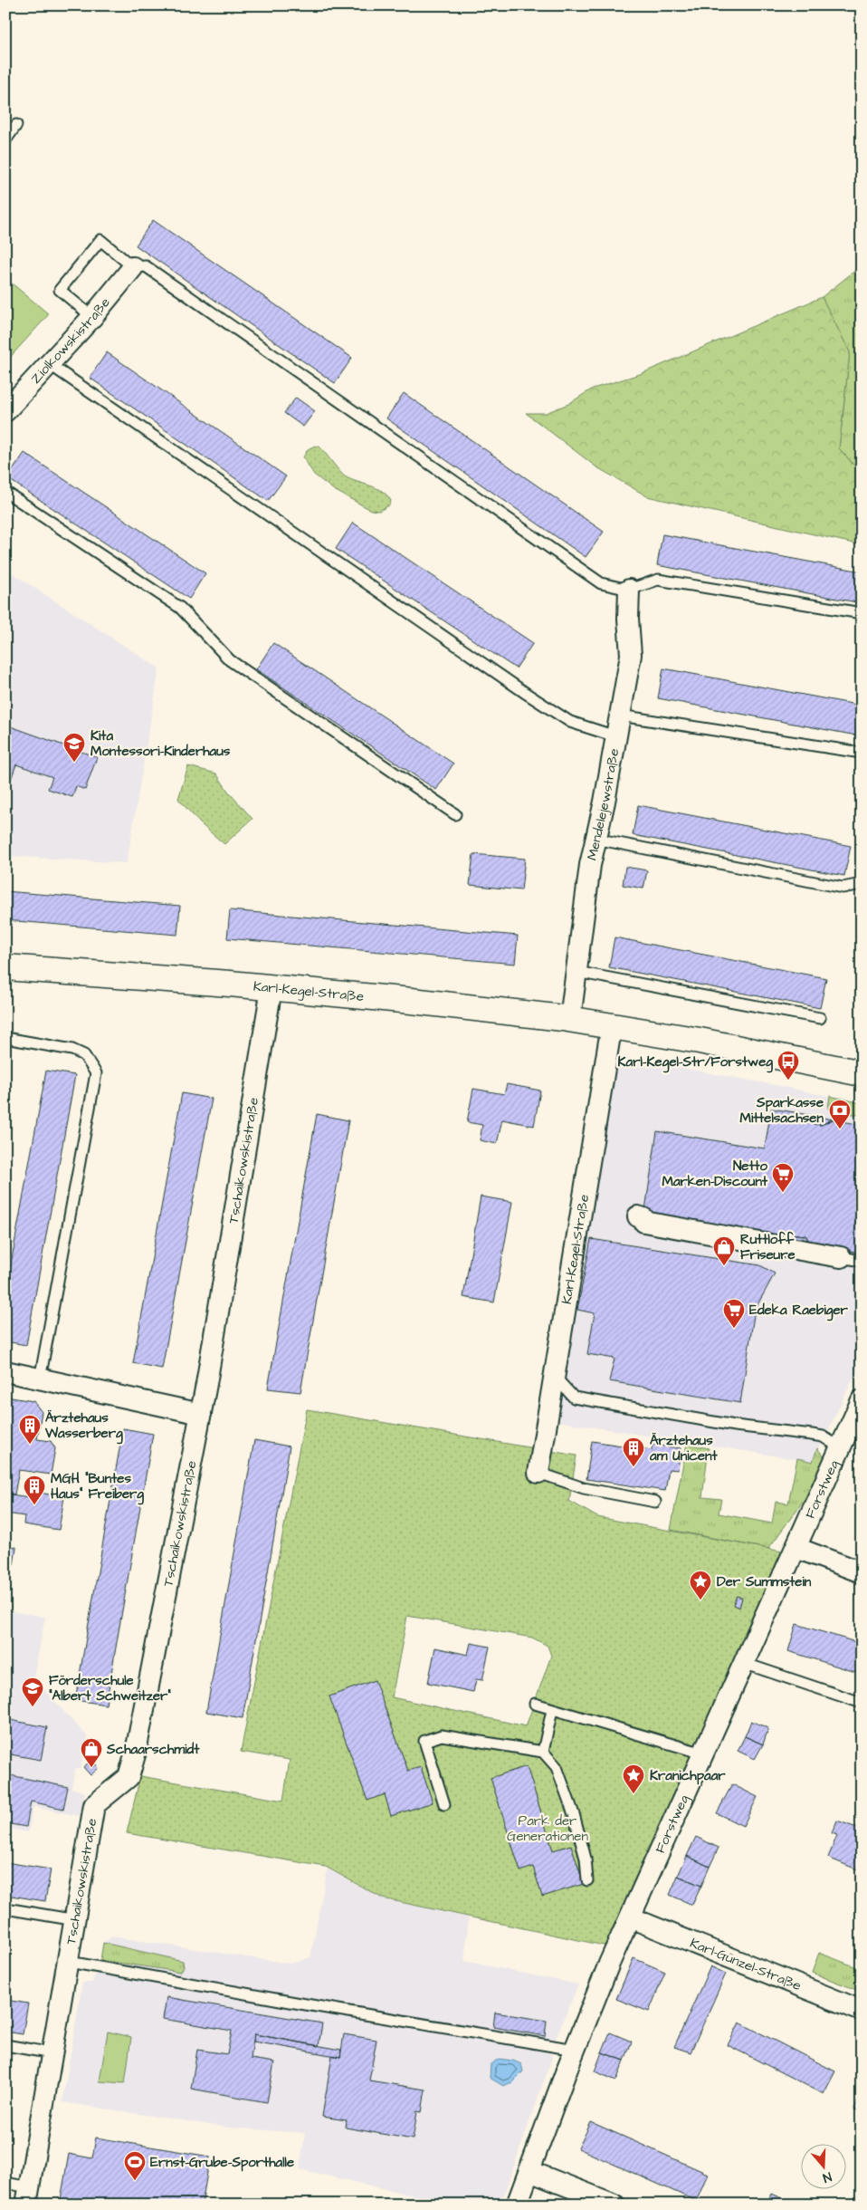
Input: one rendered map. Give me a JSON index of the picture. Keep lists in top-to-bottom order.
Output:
{
  "streets": {
    "street": [
      "Ziolkowskistraße",
      "Mendelejewstraße",
      "Karl-Kegel-Straße",
      "Tschaikowskistraße",
      "Forstweg",
      "Karl-Günzel-Straße"
    ]
  },
  "crossings": [
    ["Mendelejewstraße", "Karl-Kegel-Straße"],
    ["Karl-Kegel-Straße", "Tschaikowskistraße"],
    ["Forstweg", "Karl-Günzel-Straße"]
  ],
  "parks": ["Park der Generationen"],
  "places": {
    "school or university": ["Kita Montessori-Kinderhaus", "Förderschule \"Albert Schweitzer\""],
    "bus stop": ["Karl-Kegel-Str/Forstweg"],
    "bank": ["Sparkasse Mittelsachsen"],
    "supermarket": ["Netto Marken-Discount", "Edeka Raebiger"],
    "shop": ["Ruttloff Friseure", "Schaarschmidt"],
    "building": ["Ärztehaus Wasserberg", "Ärztehaus am Unicent", "MGH \"Buntes Haus\" Freiberg"],
    "place": ["Der Summstein", "Kranichpaar"],
    "sports": ["Ernst-Grube-Sporthalle"]
  },
  "north": "bottom"
}
